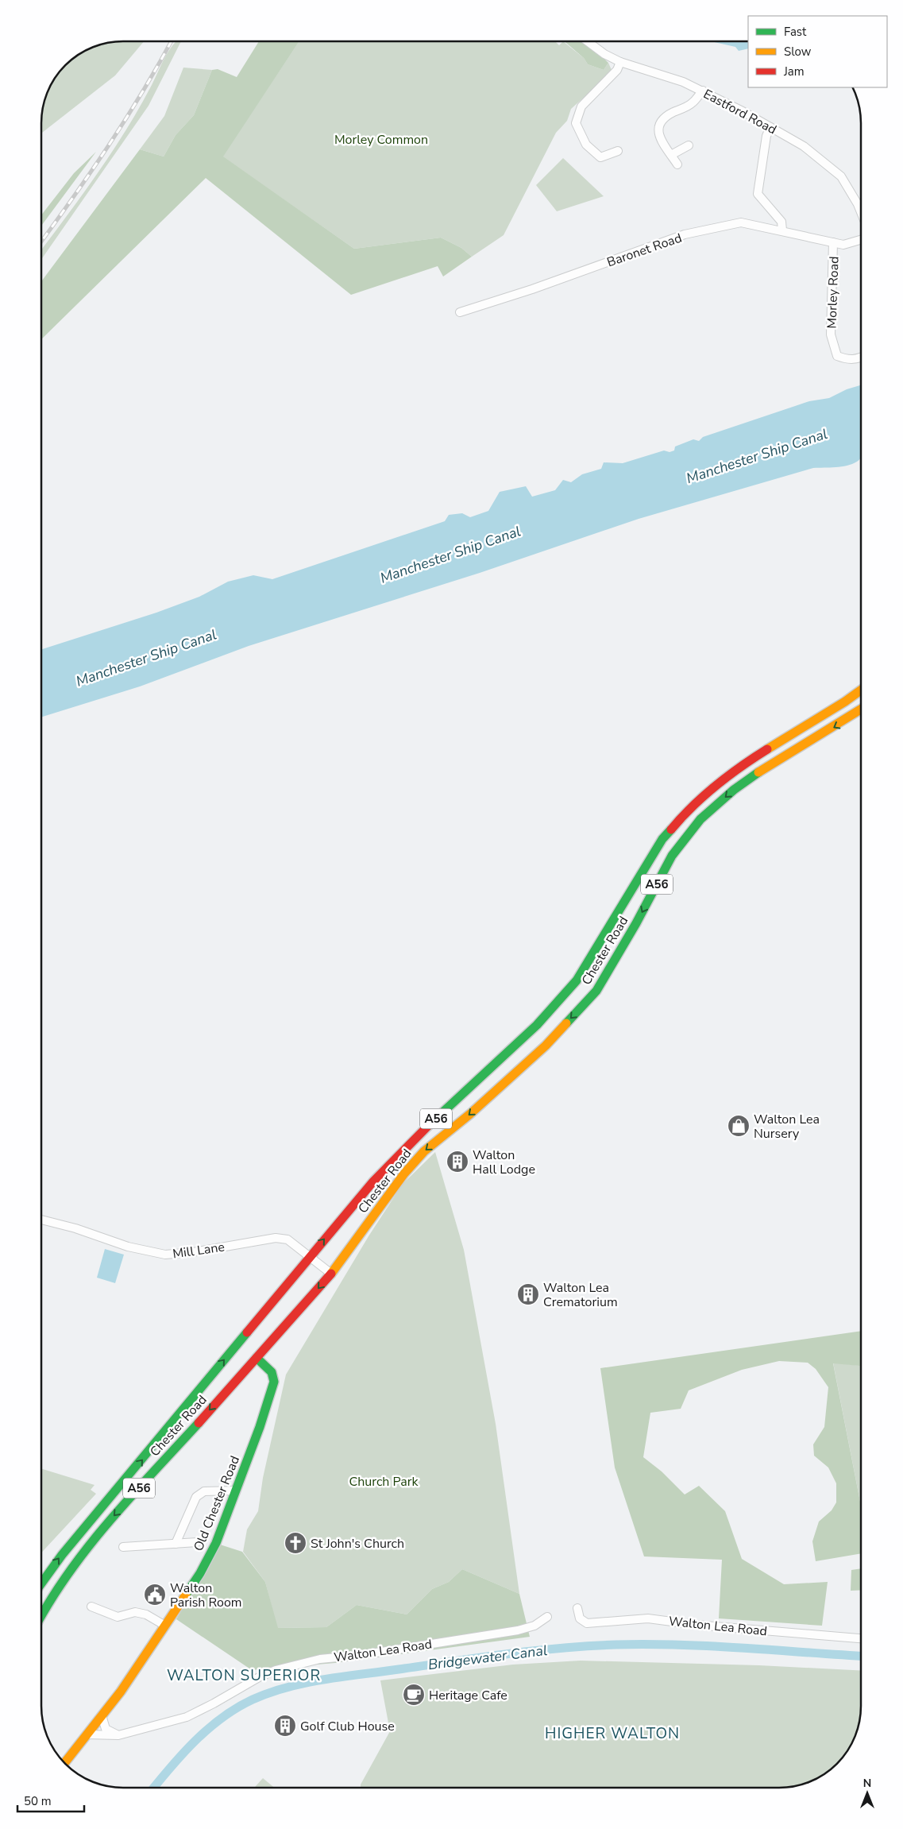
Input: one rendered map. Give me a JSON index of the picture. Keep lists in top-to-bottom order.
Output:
{
  "streets": {
    "main road": ["A56", "Chester Road", "Old Chester Road"],
    "street": [
      "Eastford Road",
      "Baronet Road",
      "Morley Road",
      "Mill Lane",
      "Walton Lea Road"
    ]
  },
  "crossings": [
    ["Baronet Road", "Morley Road"],
    ["Chester Road", "Mill Lane"],
    ["Chester Road", "Old Chester Road"],
    ["Old Chester Road", "Walton Lea Road"]
  ],
  "districts": ["WALTON SUPERIOR", "HIGHER WALTON"],
  "water": ["Manchester Ship Canal", "Bridgewater Canal"],
  "parks": ["Morley Common", "Church Park"],
  "places": {
    "shop": ["Walton Lea Nursery"],
    "building": ["Walton Hall Lodge", "Walton Lea Crematorium", "Golf Club House"],
    "church": ["St John's Church"],
    "public building": ["Walton Parish Room"],
    "cafe": ["Heritage Cafe"]
  },
  "legend": ["Fast", "Slow", "Jam"],
  "scale_bar": "50 m",
  "north": "top"
}
